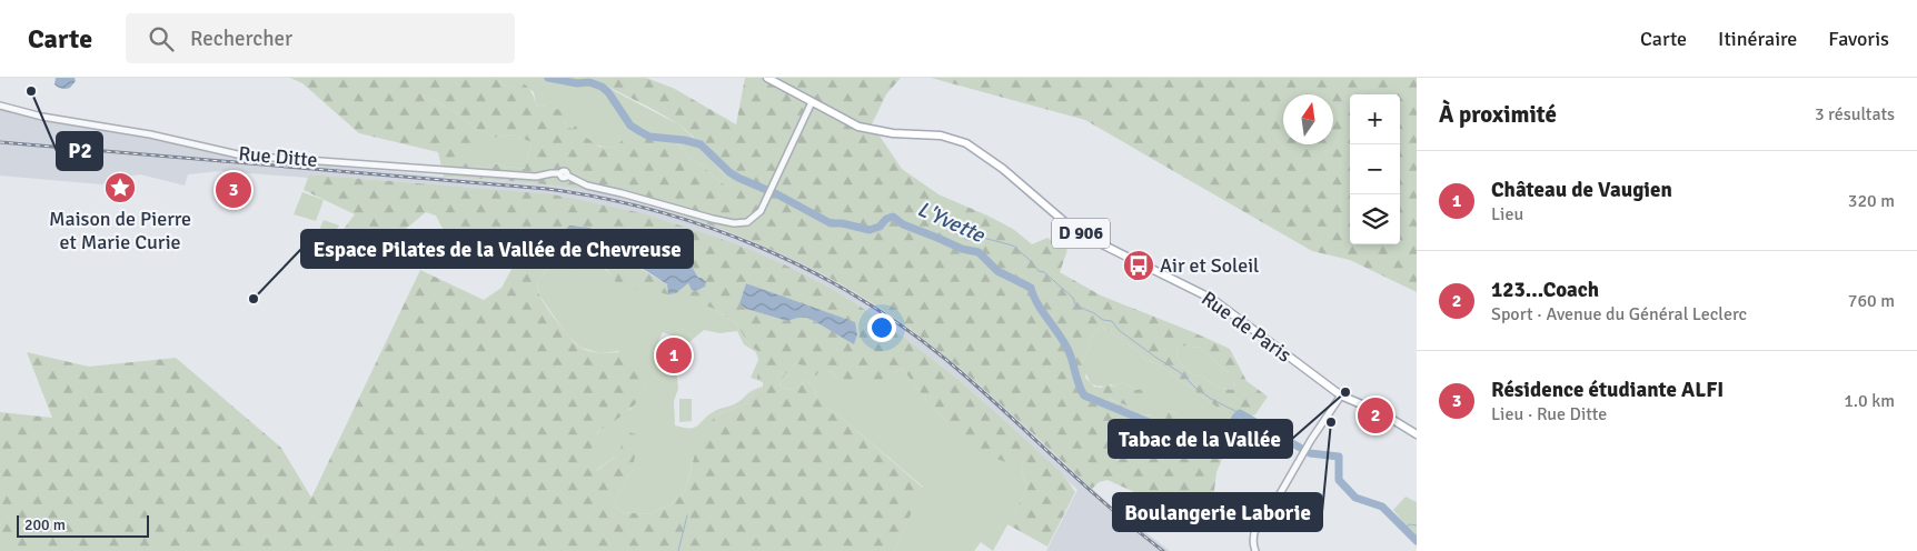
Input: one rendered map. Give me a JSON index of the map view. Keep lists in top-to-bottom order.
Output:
{
  "streets": {
    "main road": ["D 906", "Rue de Paris"],
    "street": ["Rue Ditte"]
  },
  "crossings": [
    ["Rue Ditte", "Rue de Paris"]
  ],
  "water": ["L'Yvette"],
  "places": {
    "other": [
      "P2",
      "Espace Pilates de la Vallée de Chevreuse",
      "Tabac de la Vallée",
      "Boulangerie Laborie"
    ],
    "place": ["Maison de Pierre et Marie Curie"],
    "bus stop": ["Air et Soleil"]
  },
  "scale_bar": "200 m",
  "north": "top",
  "page": {
    "header": "Carte",
    "search": "Rechercher",
    "nav": ["Carte", "Itinéraire", "Favoris"],
    "heading": ["À proximité", "3 résultats"],
    "map_buttons": ["+", "−"],
    "list": [
      {
        "mark": "1",
        "name": "Château de Vaugien",
        "note": "Lieu",
        "value": "320 m"
      },
      {
        "mark": "2",
        "name": "123...Coach",
        "note": "Sport · Avenue du Général Leclerc",
        "value": "760 m"
      },
      {
        "mark": "3",
        "name": "Résidence étudiante ALFI",
        "note": "Lieu · Rue Ditte",
        "value": "1.0 km"
      }
    ],
    "pins": ["3", "1", "2"],
    "scale": "200 m"
  }
}
